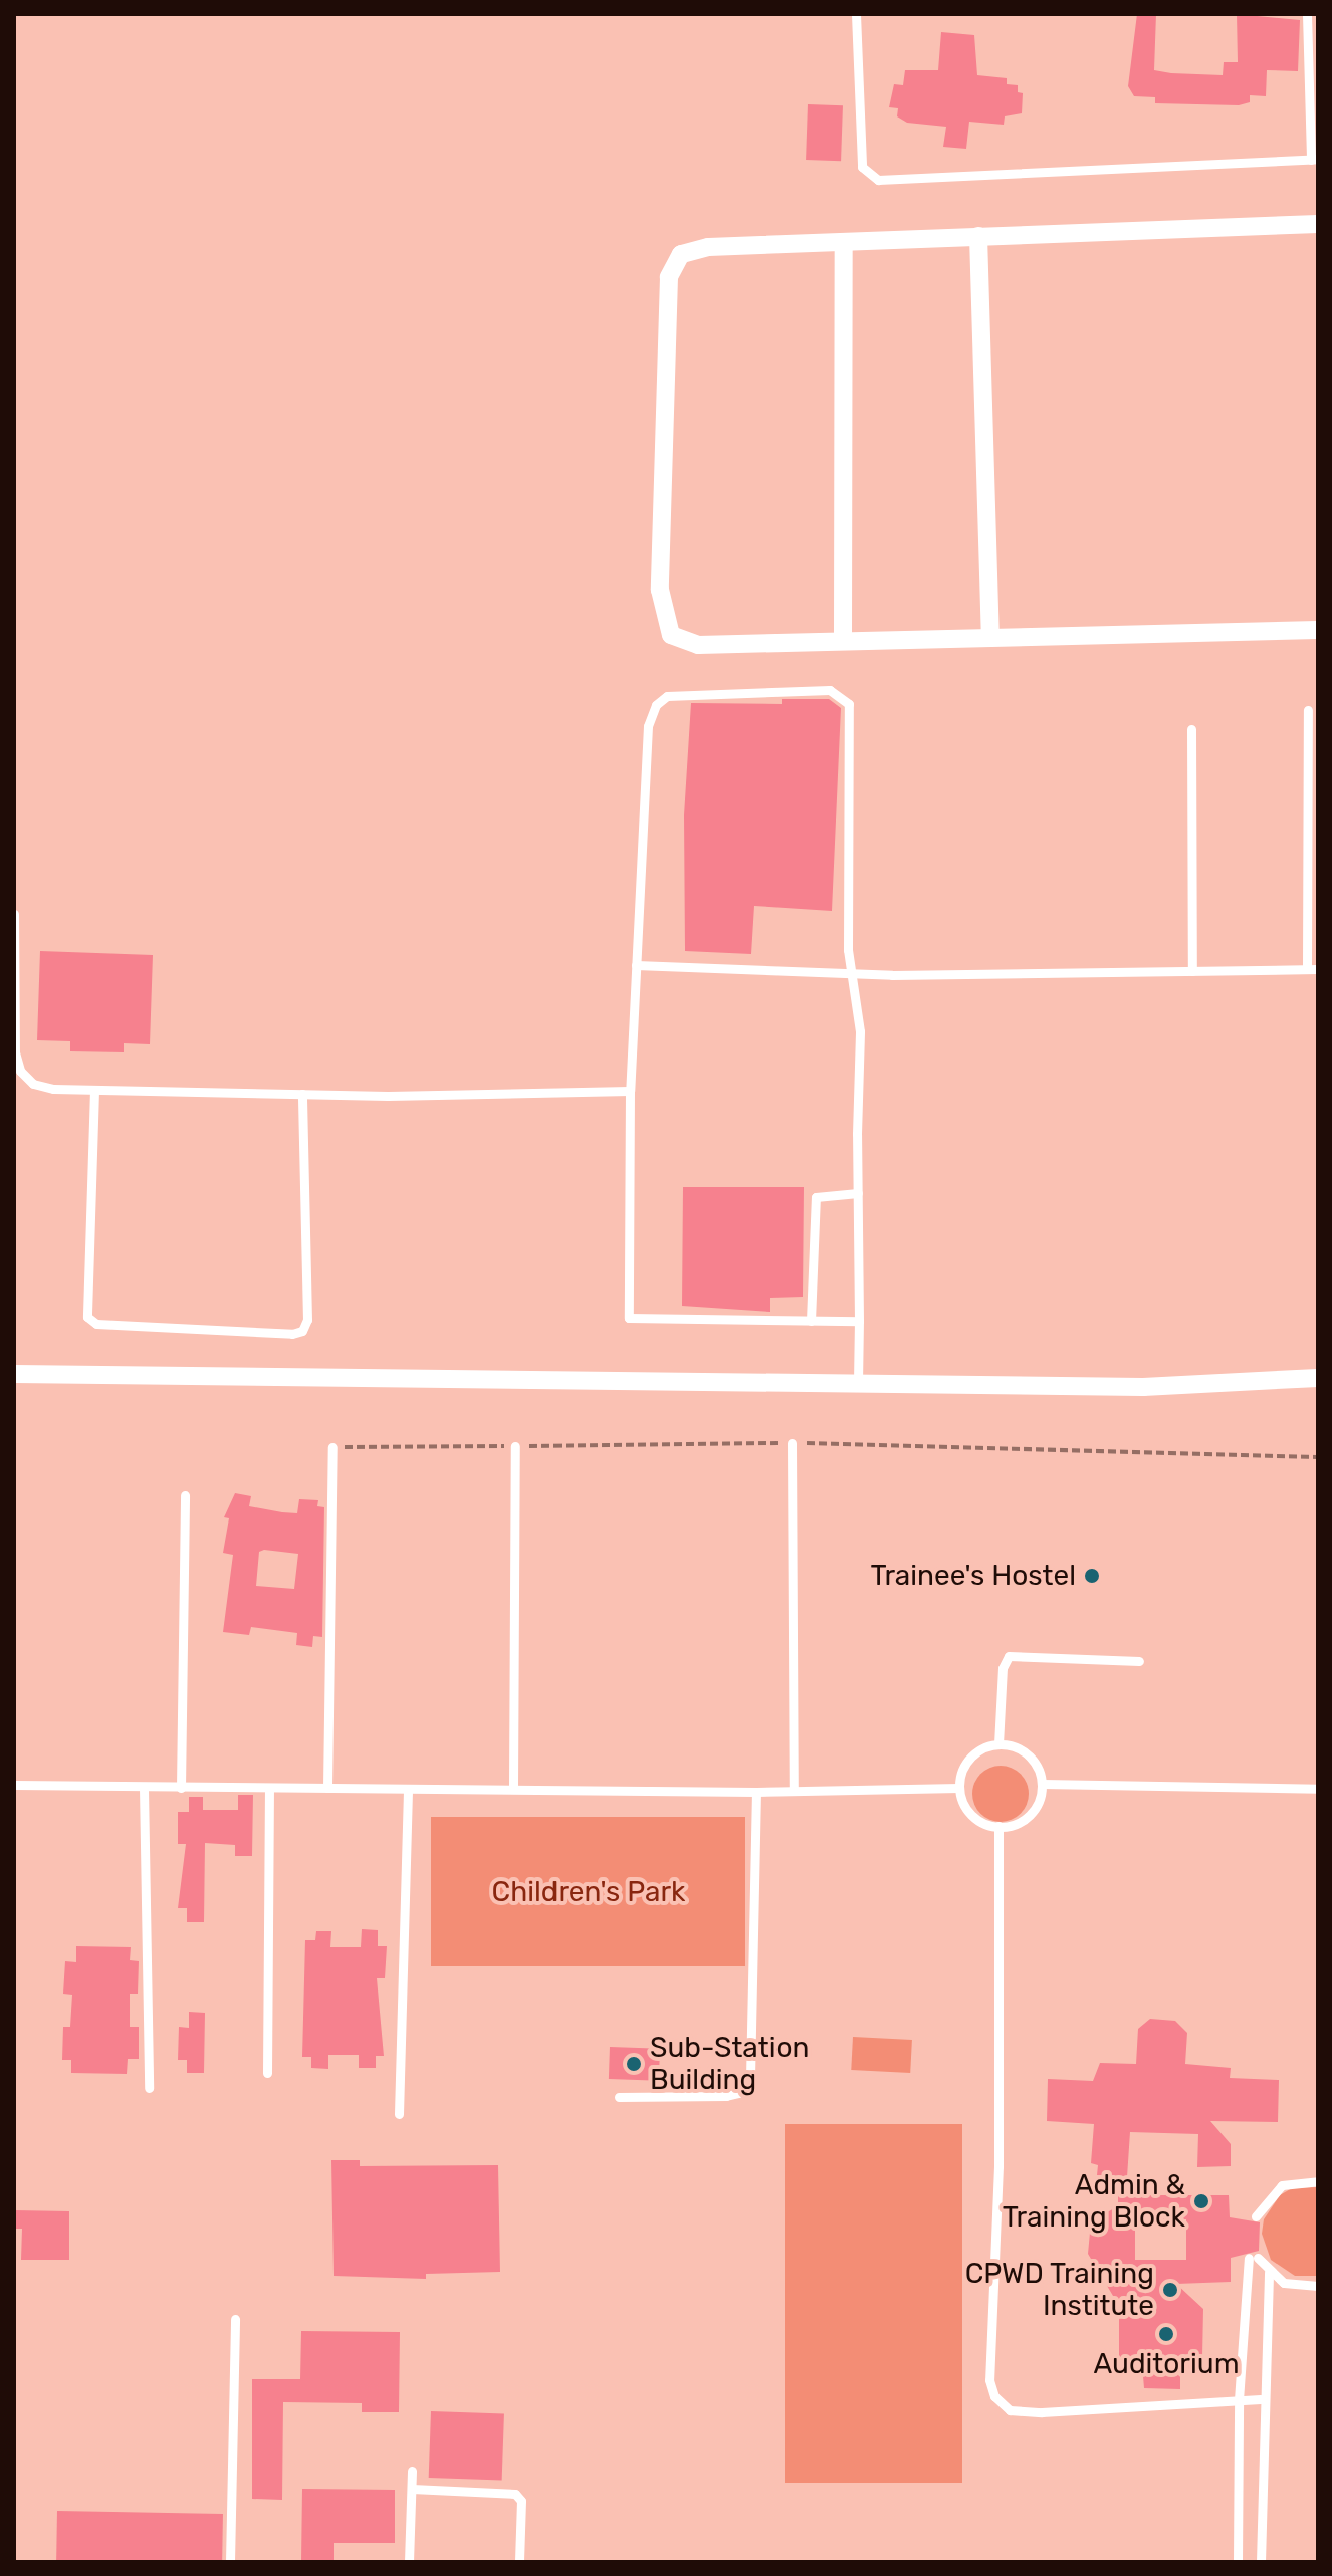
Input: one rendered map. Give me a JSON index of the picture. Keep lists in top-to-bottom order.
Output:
{
  "parks": ["Children's Park"],
  "places": [
    "Trainee's Hostel",
    "Sub-Station Building",
    "Admin & Training Block",
    "CPWD Training Institute",
    "Auditorium"
  ]
}
